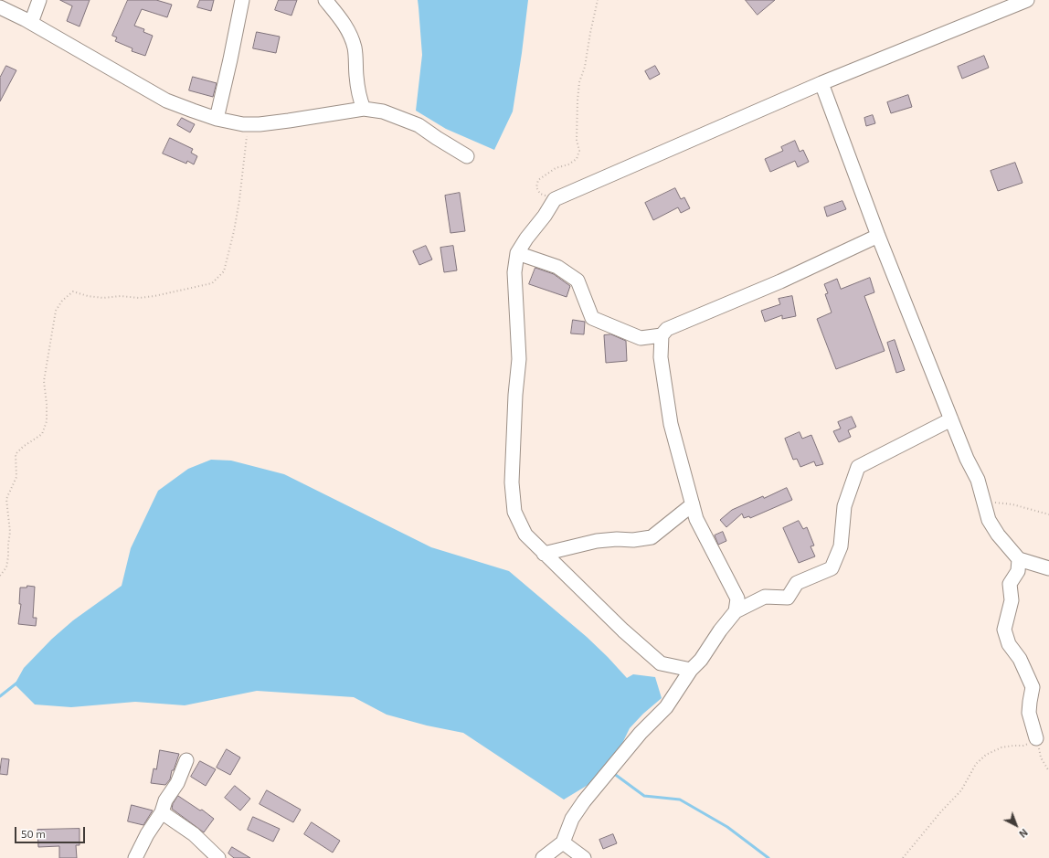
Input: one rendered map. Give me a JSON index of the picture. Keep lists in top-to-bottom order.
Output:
{
  "scale_bar": "50 m",
  "north": "bottom right"
}
